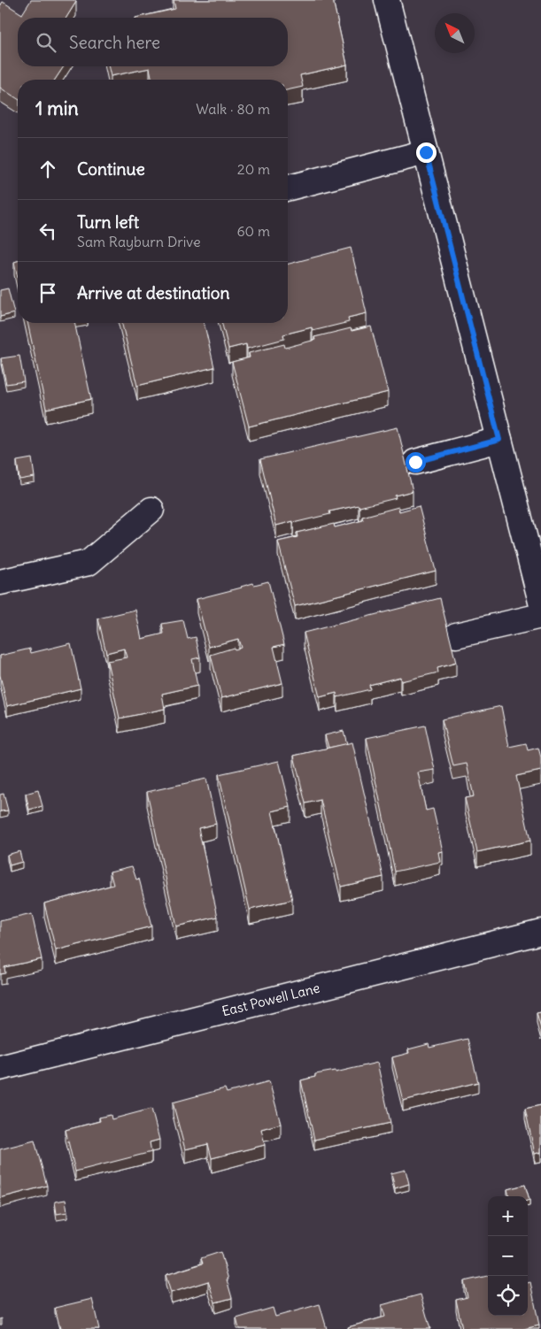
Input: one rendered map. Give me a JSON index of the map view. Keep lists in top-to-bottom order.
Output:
{
  "streets": {
    "street": ["East Powell Lane"]
  },
  "north": "top left",
  "page": {
    "search": "Search here",
    "heading": ["1 min", "Walk · 80 m"],
    "list": [
      ["Continue", "20 m"],
      ["Turn left", "Sam Rayburn Drive", "60 m"],
      "Arrive at destination"
    ],
    "map_buttons": ["+", "−"]
  }
}
